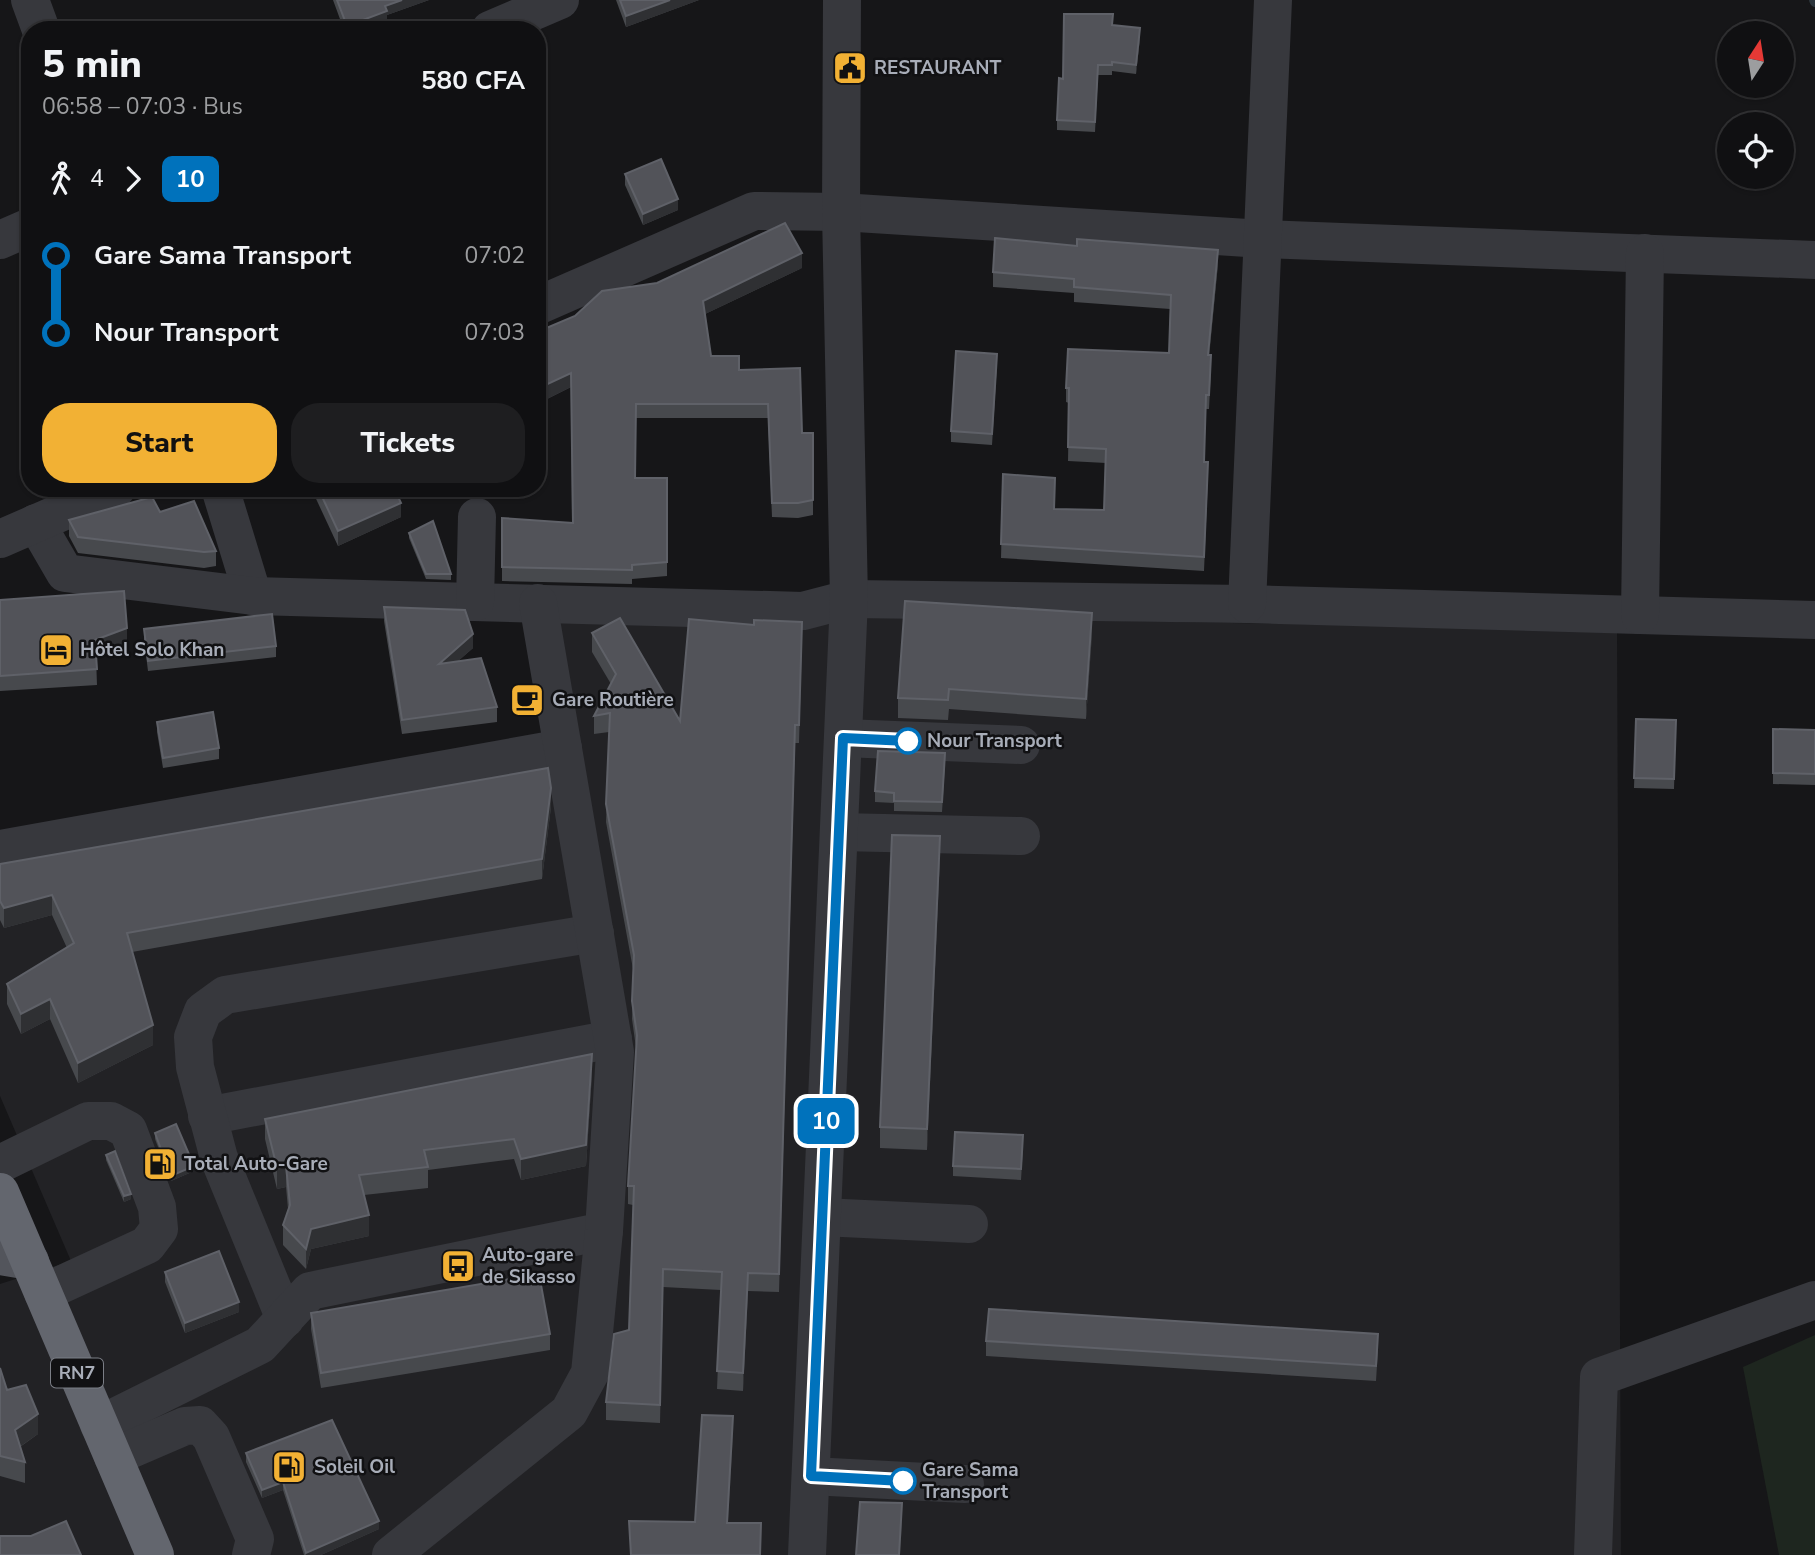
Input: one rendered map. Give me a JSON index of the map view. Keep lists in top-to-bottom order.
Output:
{
  "streets": {
    "highway": ["RN7"]
  },
  "places": {
    "public building": ["RESTAURANT"],
    "hotel": ["Hôtel Solo Khan"],
    "cafe": ["Gare Routière"],
    "other": ["Nour Transport", "Gare Sama Transport"],
    "fuel station": ["Total Auto-Gare", "Soleil Oil"],
    "bus stop": ["Auto-gare de Sikasso"]
  },
  "lines": ["bus line 10"],
  "north": "top",
  "page": {
    "on_map": "10",
    "heading": ["5 min", "06:58 – 07:03 · Bus", "580 CFA"],
    "legs": ["4", "10"],
    "list": [
      {
        "name": "Gare Sama Transport",
        "value": "07:02"
      },
      {
        "name": "Nour Transport",
        "value": "07:03"
      }
    ],
    "buttons": ["Start", "Tickets"]
  }
}
